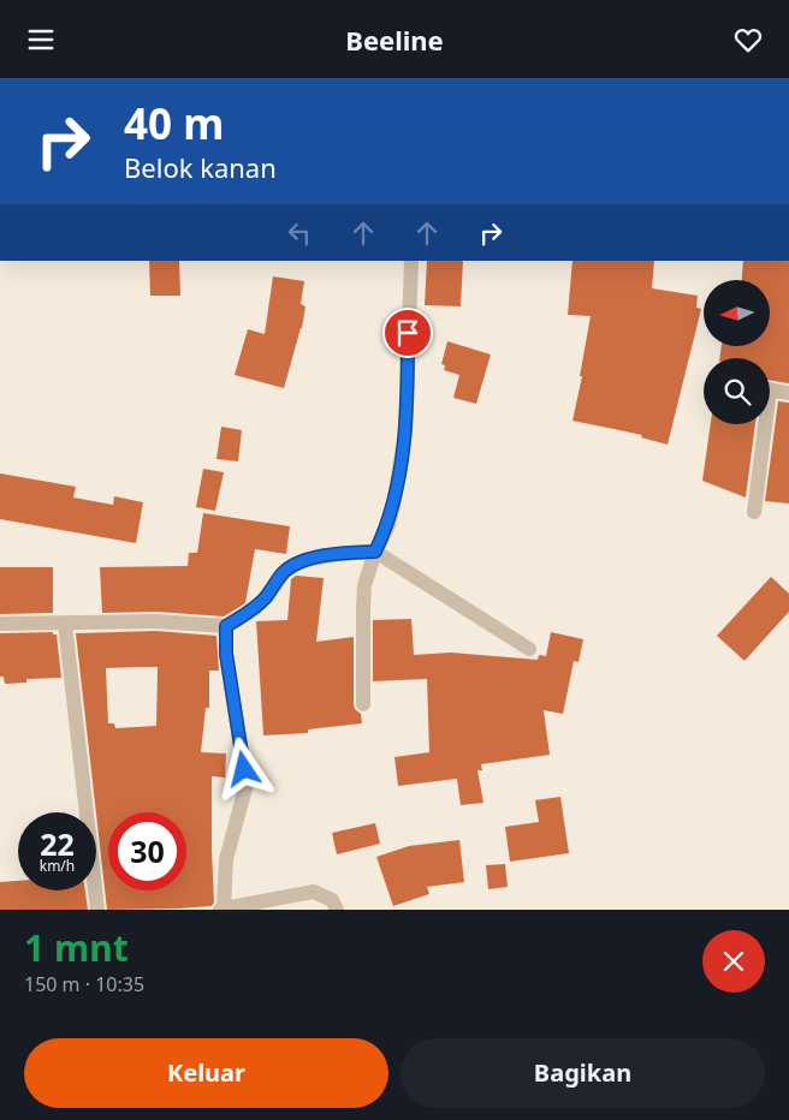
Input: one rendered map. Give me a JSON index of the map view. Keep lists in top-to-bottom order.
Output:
{
  "north": "left",
  "page": {
    "header": "Beeline",
    "turn": ["40 m", "Belok kanan"],
    "speed": "22 km/h",
    "limit": "30",
    "heading": ["1 mnt", "150 m · 10:35"],
    "buttons": ["Keluar", "Bagikan"]
  }
}
